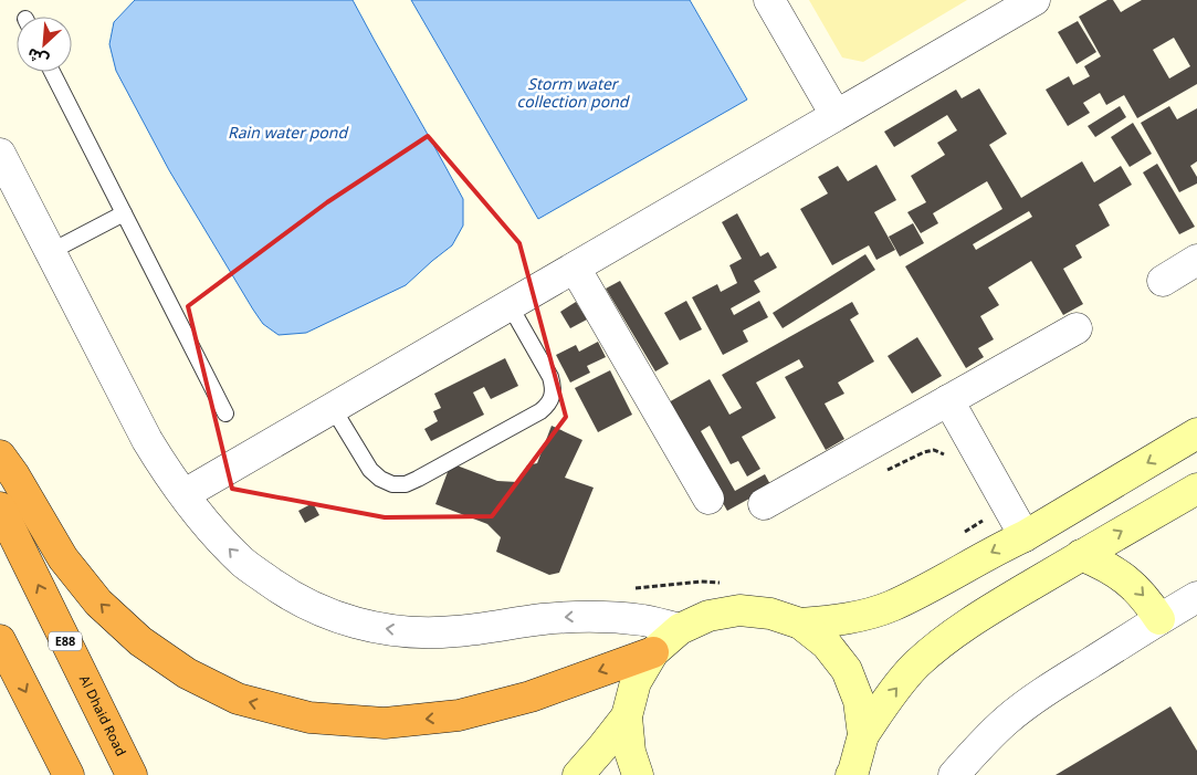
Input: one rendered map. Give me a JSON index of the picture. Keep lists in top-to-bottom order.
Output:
{
  "streets": {
    "highway": ["E88", "Al Dhaid Road"]
  },
  "water": ["Storm water collection pond", "Rain water pond"],
  "north": "bottom left"
}
